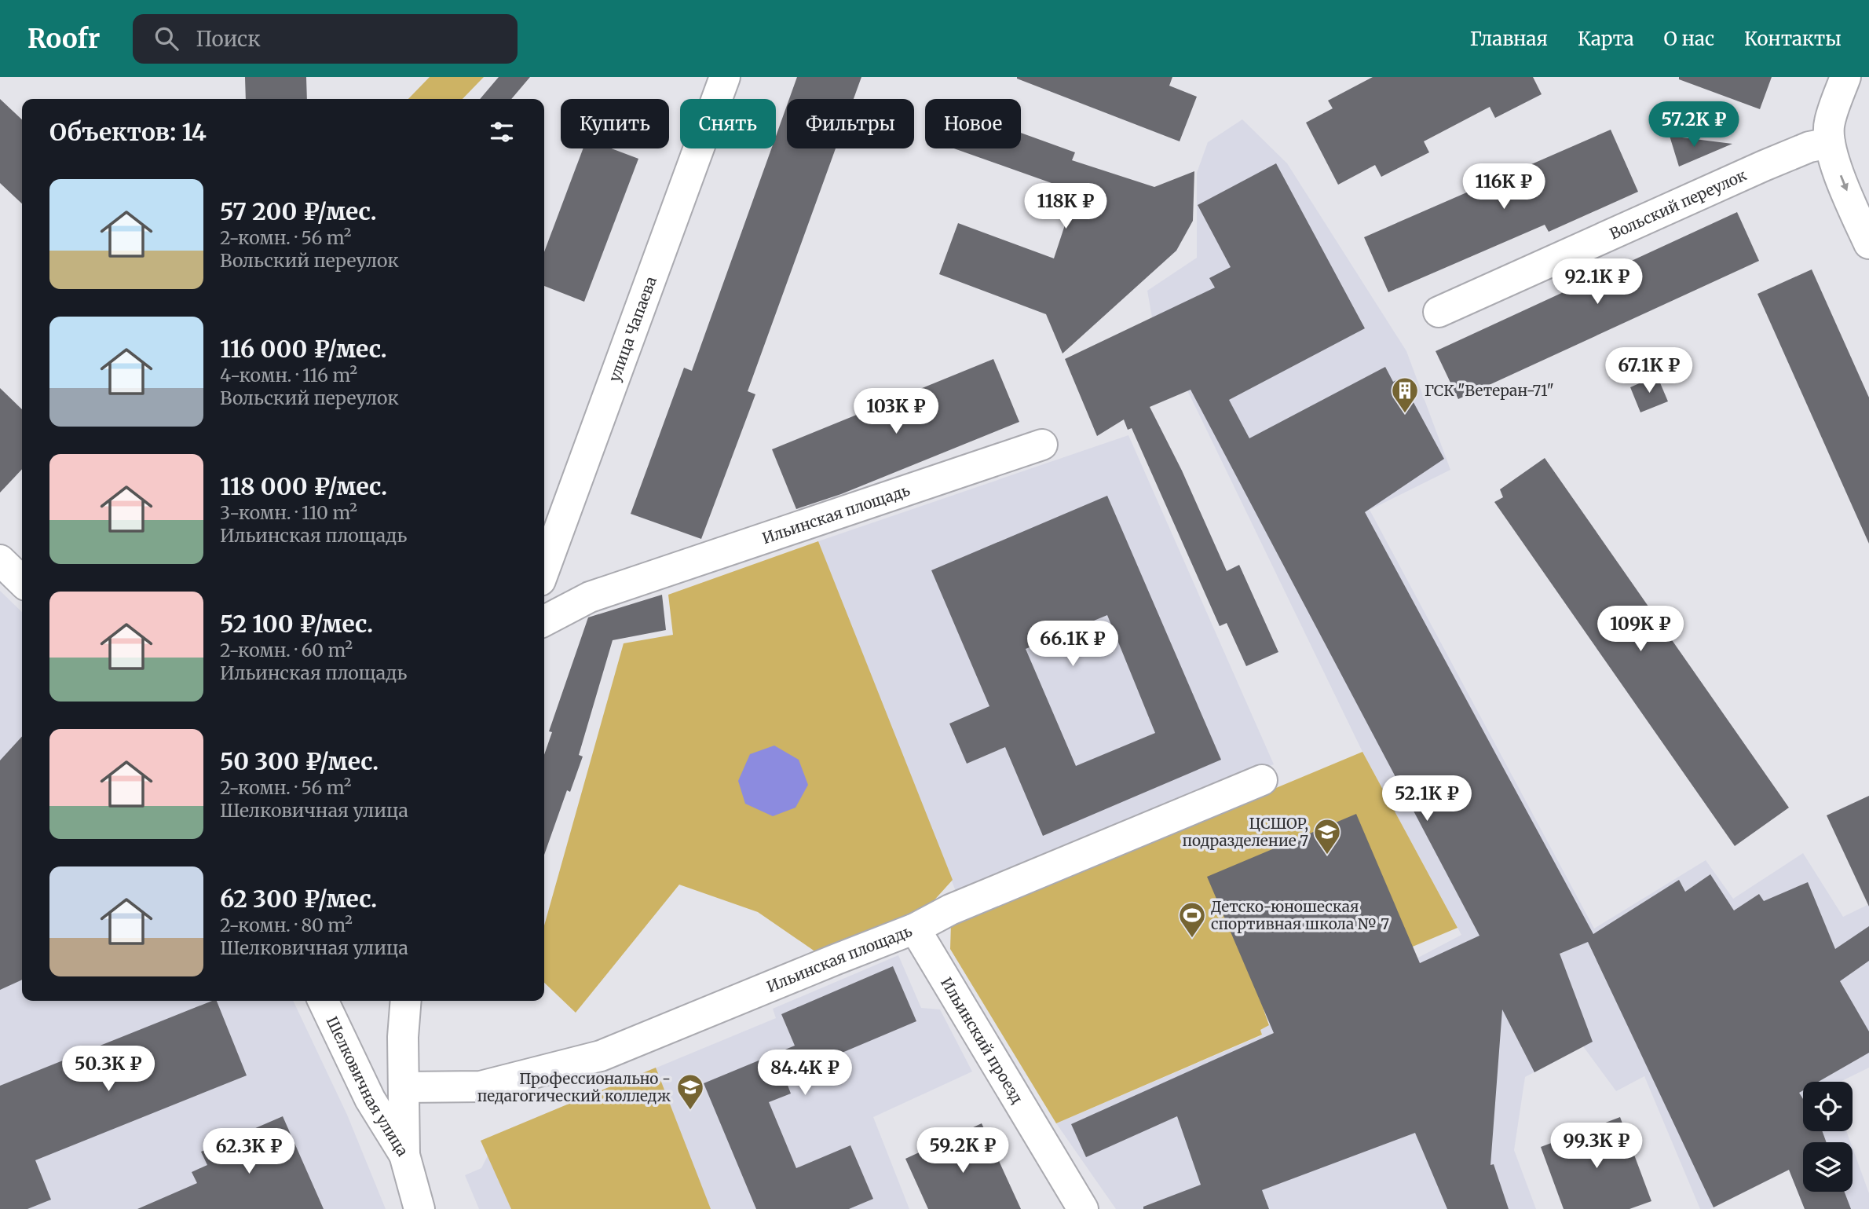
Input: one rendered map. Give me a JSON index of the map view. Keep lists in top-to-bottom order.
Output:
{
  "streets": {
    "street": [
      "Вольский переулок",
      "улица Чапаева",
      "Ильинская площадь",
      "Ильинский проезд",
      "Шелковичная улица"
    ]
  },
  "crossings": [
    ["Ильинская площадь", "Ильинский проезд"]
  ],
  "places": {
    "building": ["ГСК \"Ветеран-71\""],
    "school or university": ["ЦСШОР, подразделение 7", "Профессионально - педагогический колледж"],
    "sports": ["Детско-юношеская спортивная школа № 7"]
  },
  "page": {
    "header": "Roofr",
    "search": "Поиск",
    "nav": [
      "Главная",
      "Карта",
      "О нас",
      "Контакты"
    ],
    "chip": [
      "Купить",
      "Снять",
      "Фильтры",
      "Новое"
    ],
    "heading": "Объектов: 14",
    "price": [
      "57.2K ₽",
      "116K ₽",
      "118K ₽",
      "92.1K ₽",
      "67.1K ₽",
      "103K ₽",
      "109K ₽",
      "66.1K ₽",
      "52.1K ₽",
      "50.3K ₽",
      "84.4K ₽",
      "99.3K ₽",
      "59.2K ₽",
      "62.3K ₽"
    ],
    "list": [
      {
        "name": "57 200 ₽/мес.",
        "note": "2-комн. · 56 m² · Вольский переулок"
      },
      {
        "name": "116 000 ₽/мес.",
        "note": "4-комн. · 116 m² · Вольский переулок"
      },
      {
        "name": "118 000 ₽/мес.",
        "note": "3-комн. · 110 m² · Ильинская площадь"
      },
      {
        "name": "52 100 ₽/мес.",
        "note": "2-комн. · 60 m² · Ильинская площадь"
      },
      {
        "name": "50 300 ₽/мес.",
        "note": "2-комн. · 56 m² · Шелковичная улица"
      },
      {
        "name": "62 300 ₽/мес.",
        "note": "2-комн. · 80 m² · Шелковичная улица"
      }
    ]
  }
}
